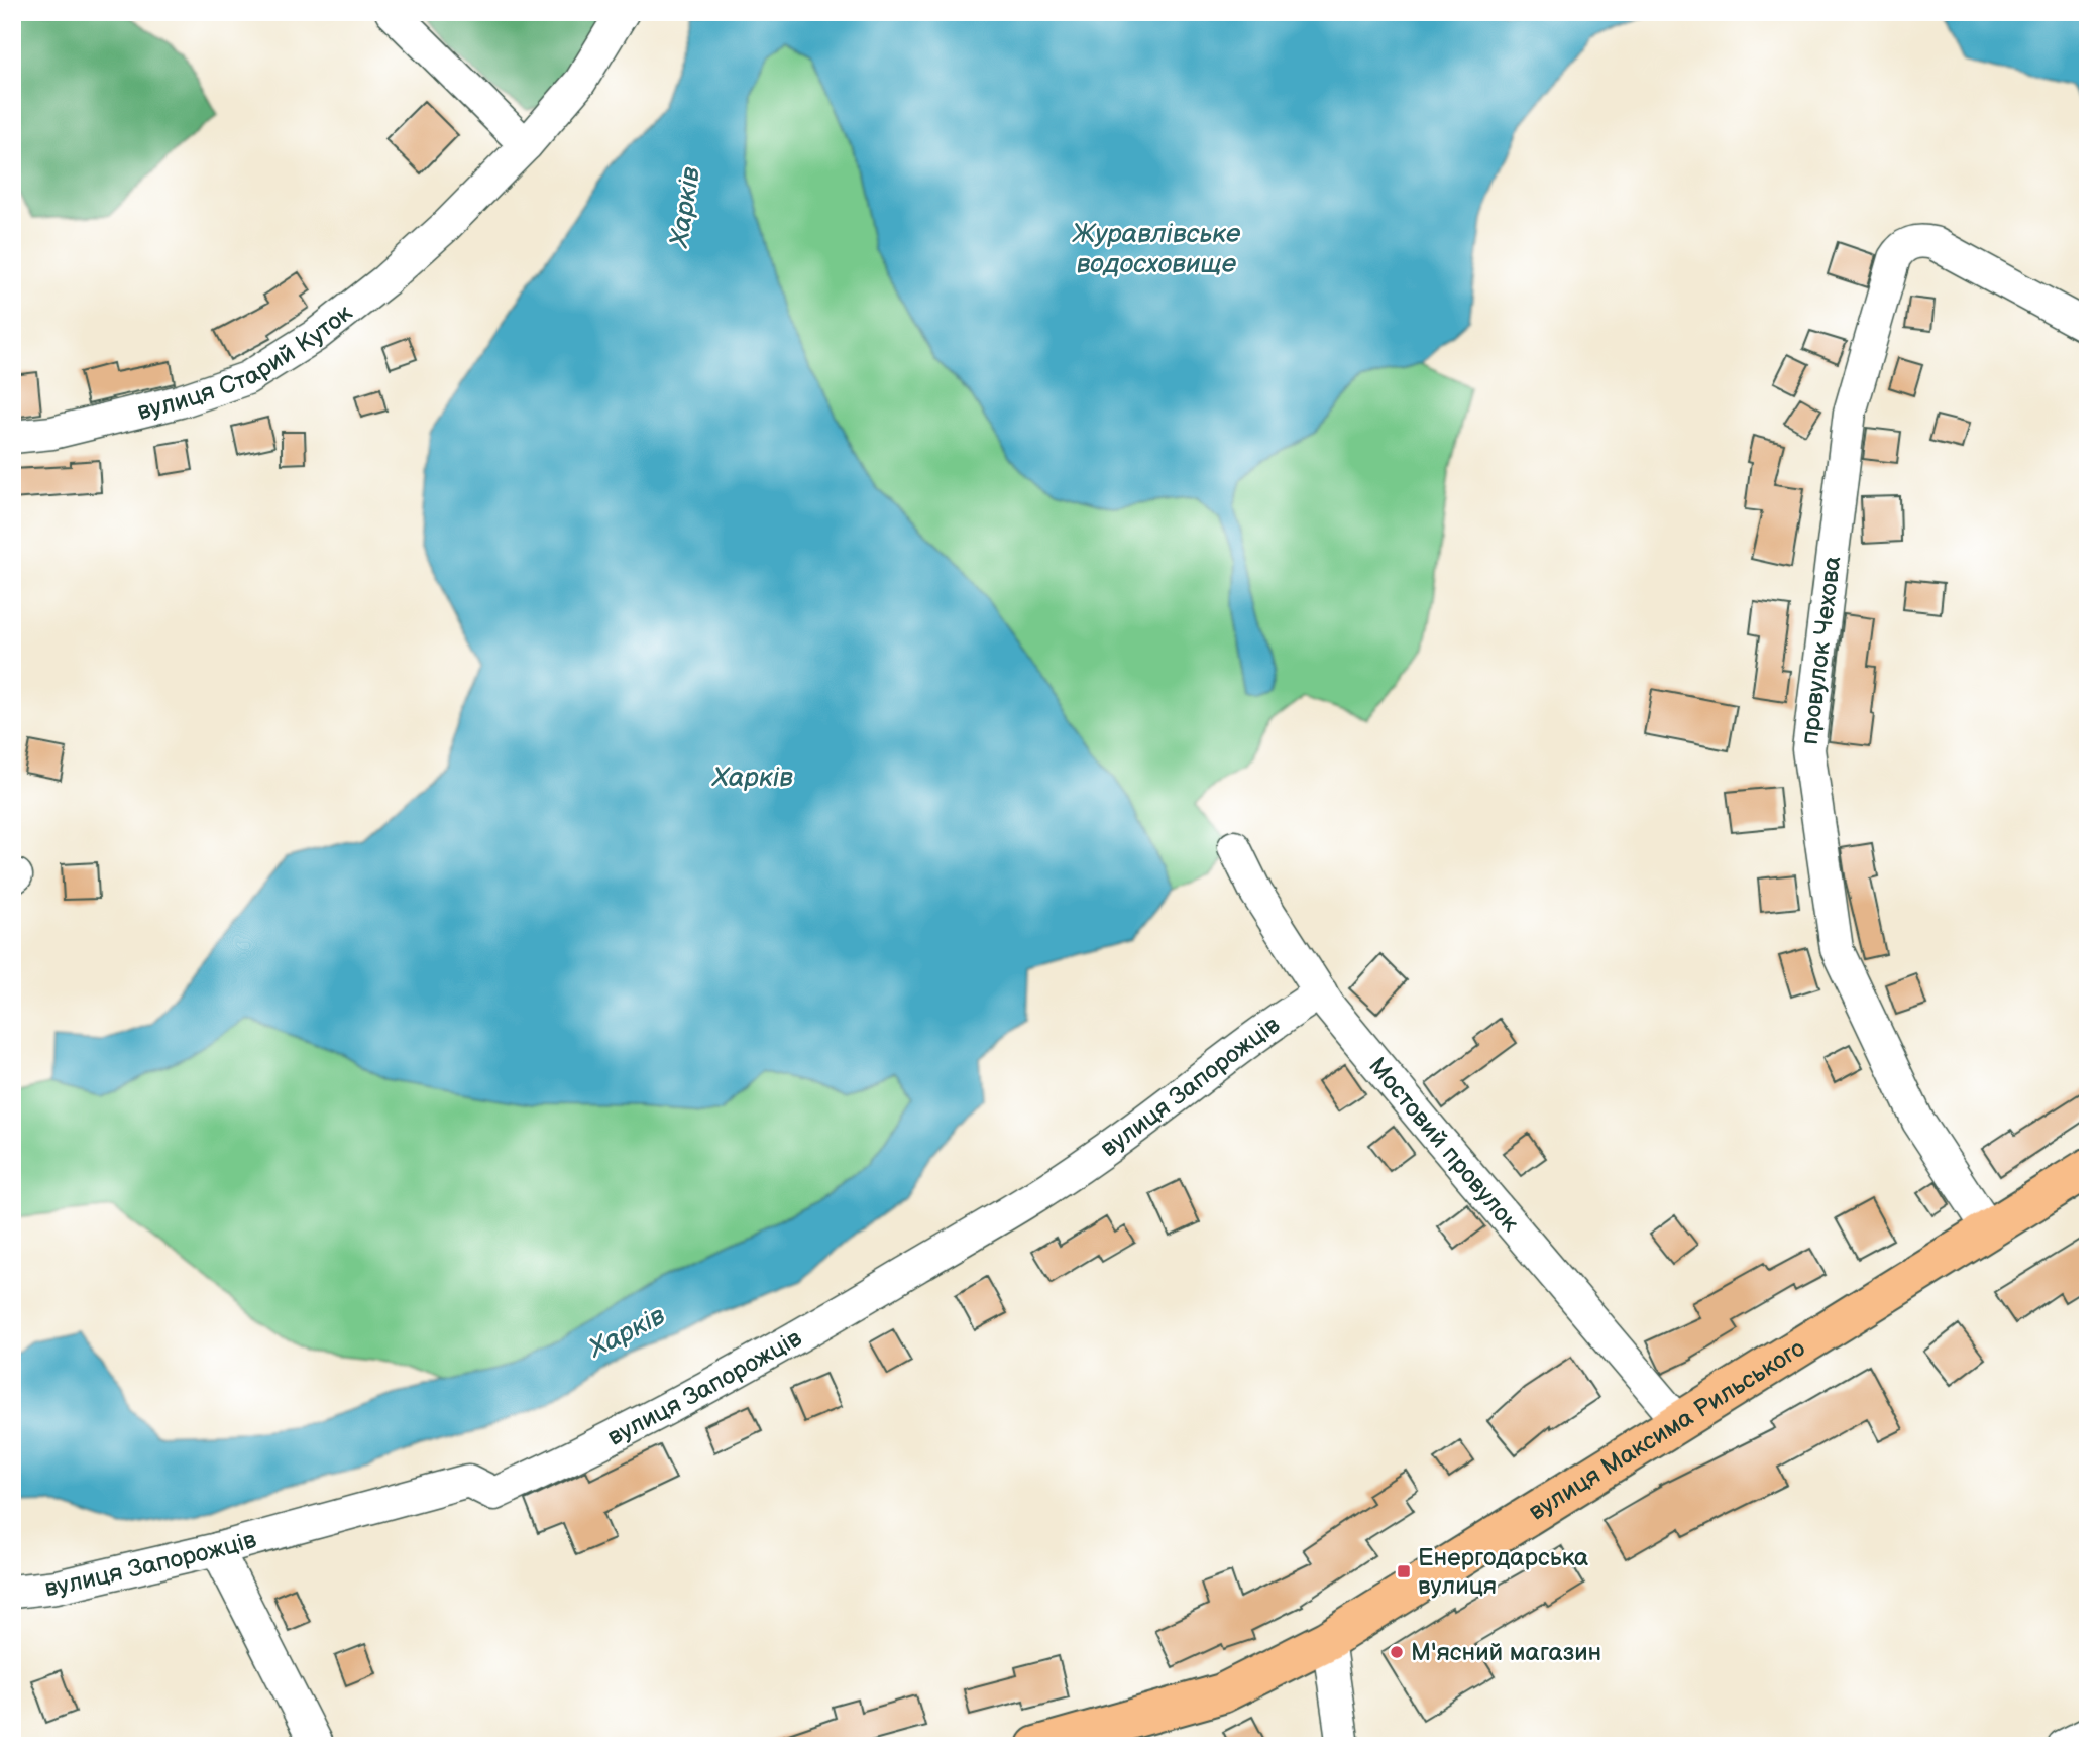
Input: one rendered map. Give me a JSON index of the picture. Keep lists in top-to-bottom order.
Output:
{
  "streets": {
    "main road": ["вулиця Максима Рильського"],
    "street": [
      "вулиця Старий Куток",
      "провулок Чехова",
      "вулиця Запорожців",
      "Мостовий провулок"
    ]
  },
  "crossings": [
    ["провулок Чехова", "вулиця Максима Рильського"],
    ["вулиця Запорожців", "Мостовий провулок"],
    ["Мостовий провулок", "вулиця Максима Рильського"]
  ],
  "water": ["Харків", "Журавлівське водосховище"],
  "places": {
    "transit": ["Енергодарська вулиця"],
    "other": ["М'ясний магазин"]
  }
}
